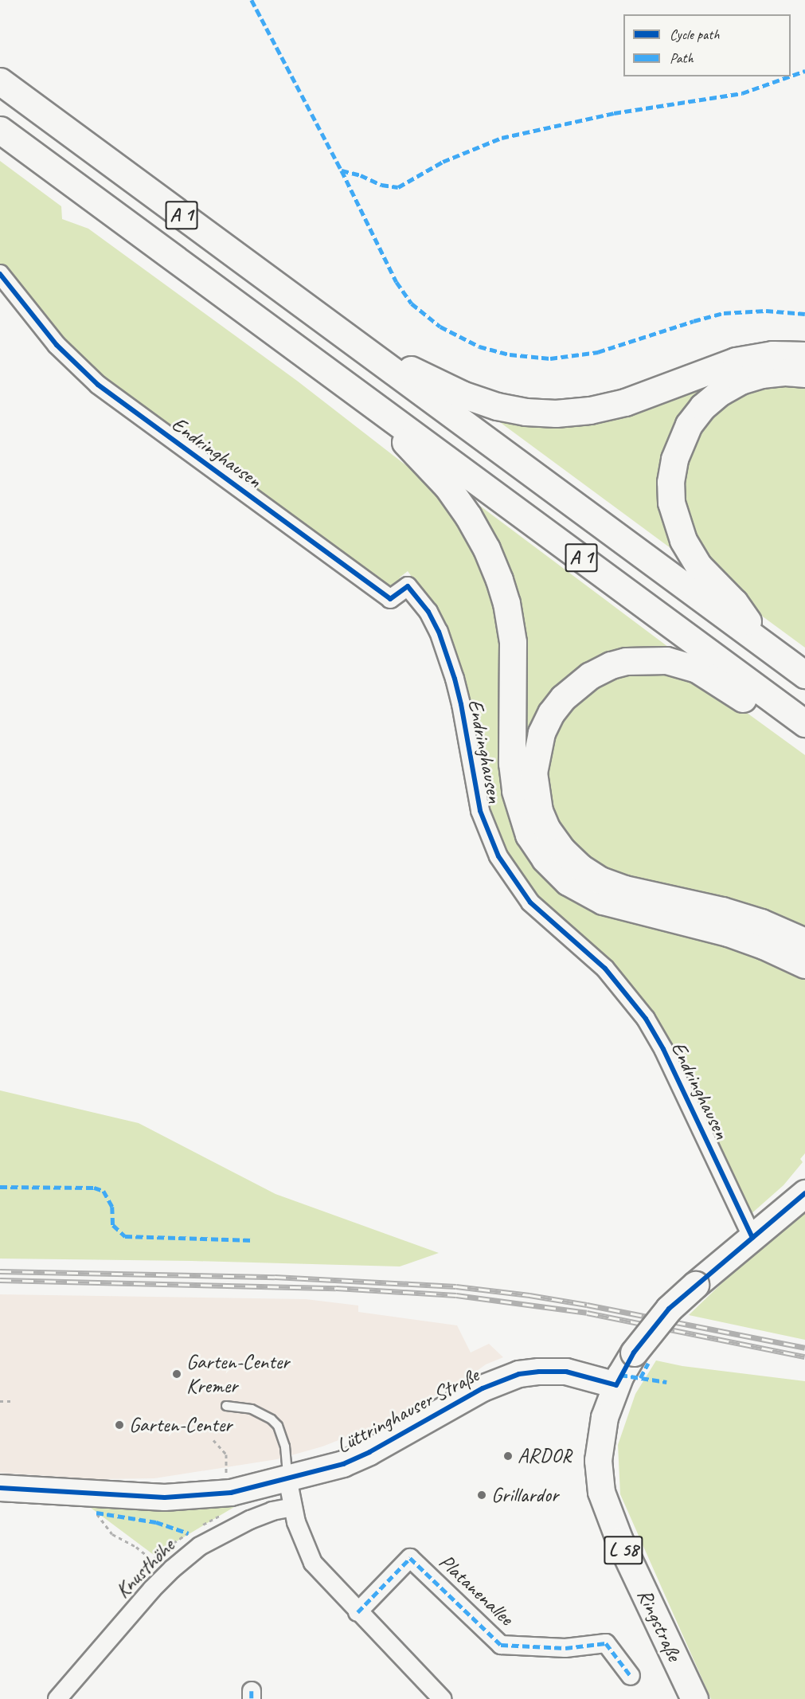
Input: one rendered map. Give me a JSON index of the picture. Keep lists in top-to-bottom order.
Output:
{
  "streets": {
    "main road": ["A 1", "L 58", "Ringstraße"],
    "street": [
      "Endringhausen",
      "Lüttringhauser Straße",
      "Knusthöhe",
      "Platanenallee"
    ]
  },
  "crossings": [
    ["Endringhausen", "L 58"],
    ["Lüttringhauser Straße", "L 58"],
    ["Lüttringhauser Straße", "Ringstraße"],
    ["L 58", "Ringstraße"]
  ],
  "places": [
    "Garten-Center Kremer",
    "Garten-Center",
    "ARDOR",
    "Grillardor"
  ],
  "legend": ["Cycle path", "Path"]
}
